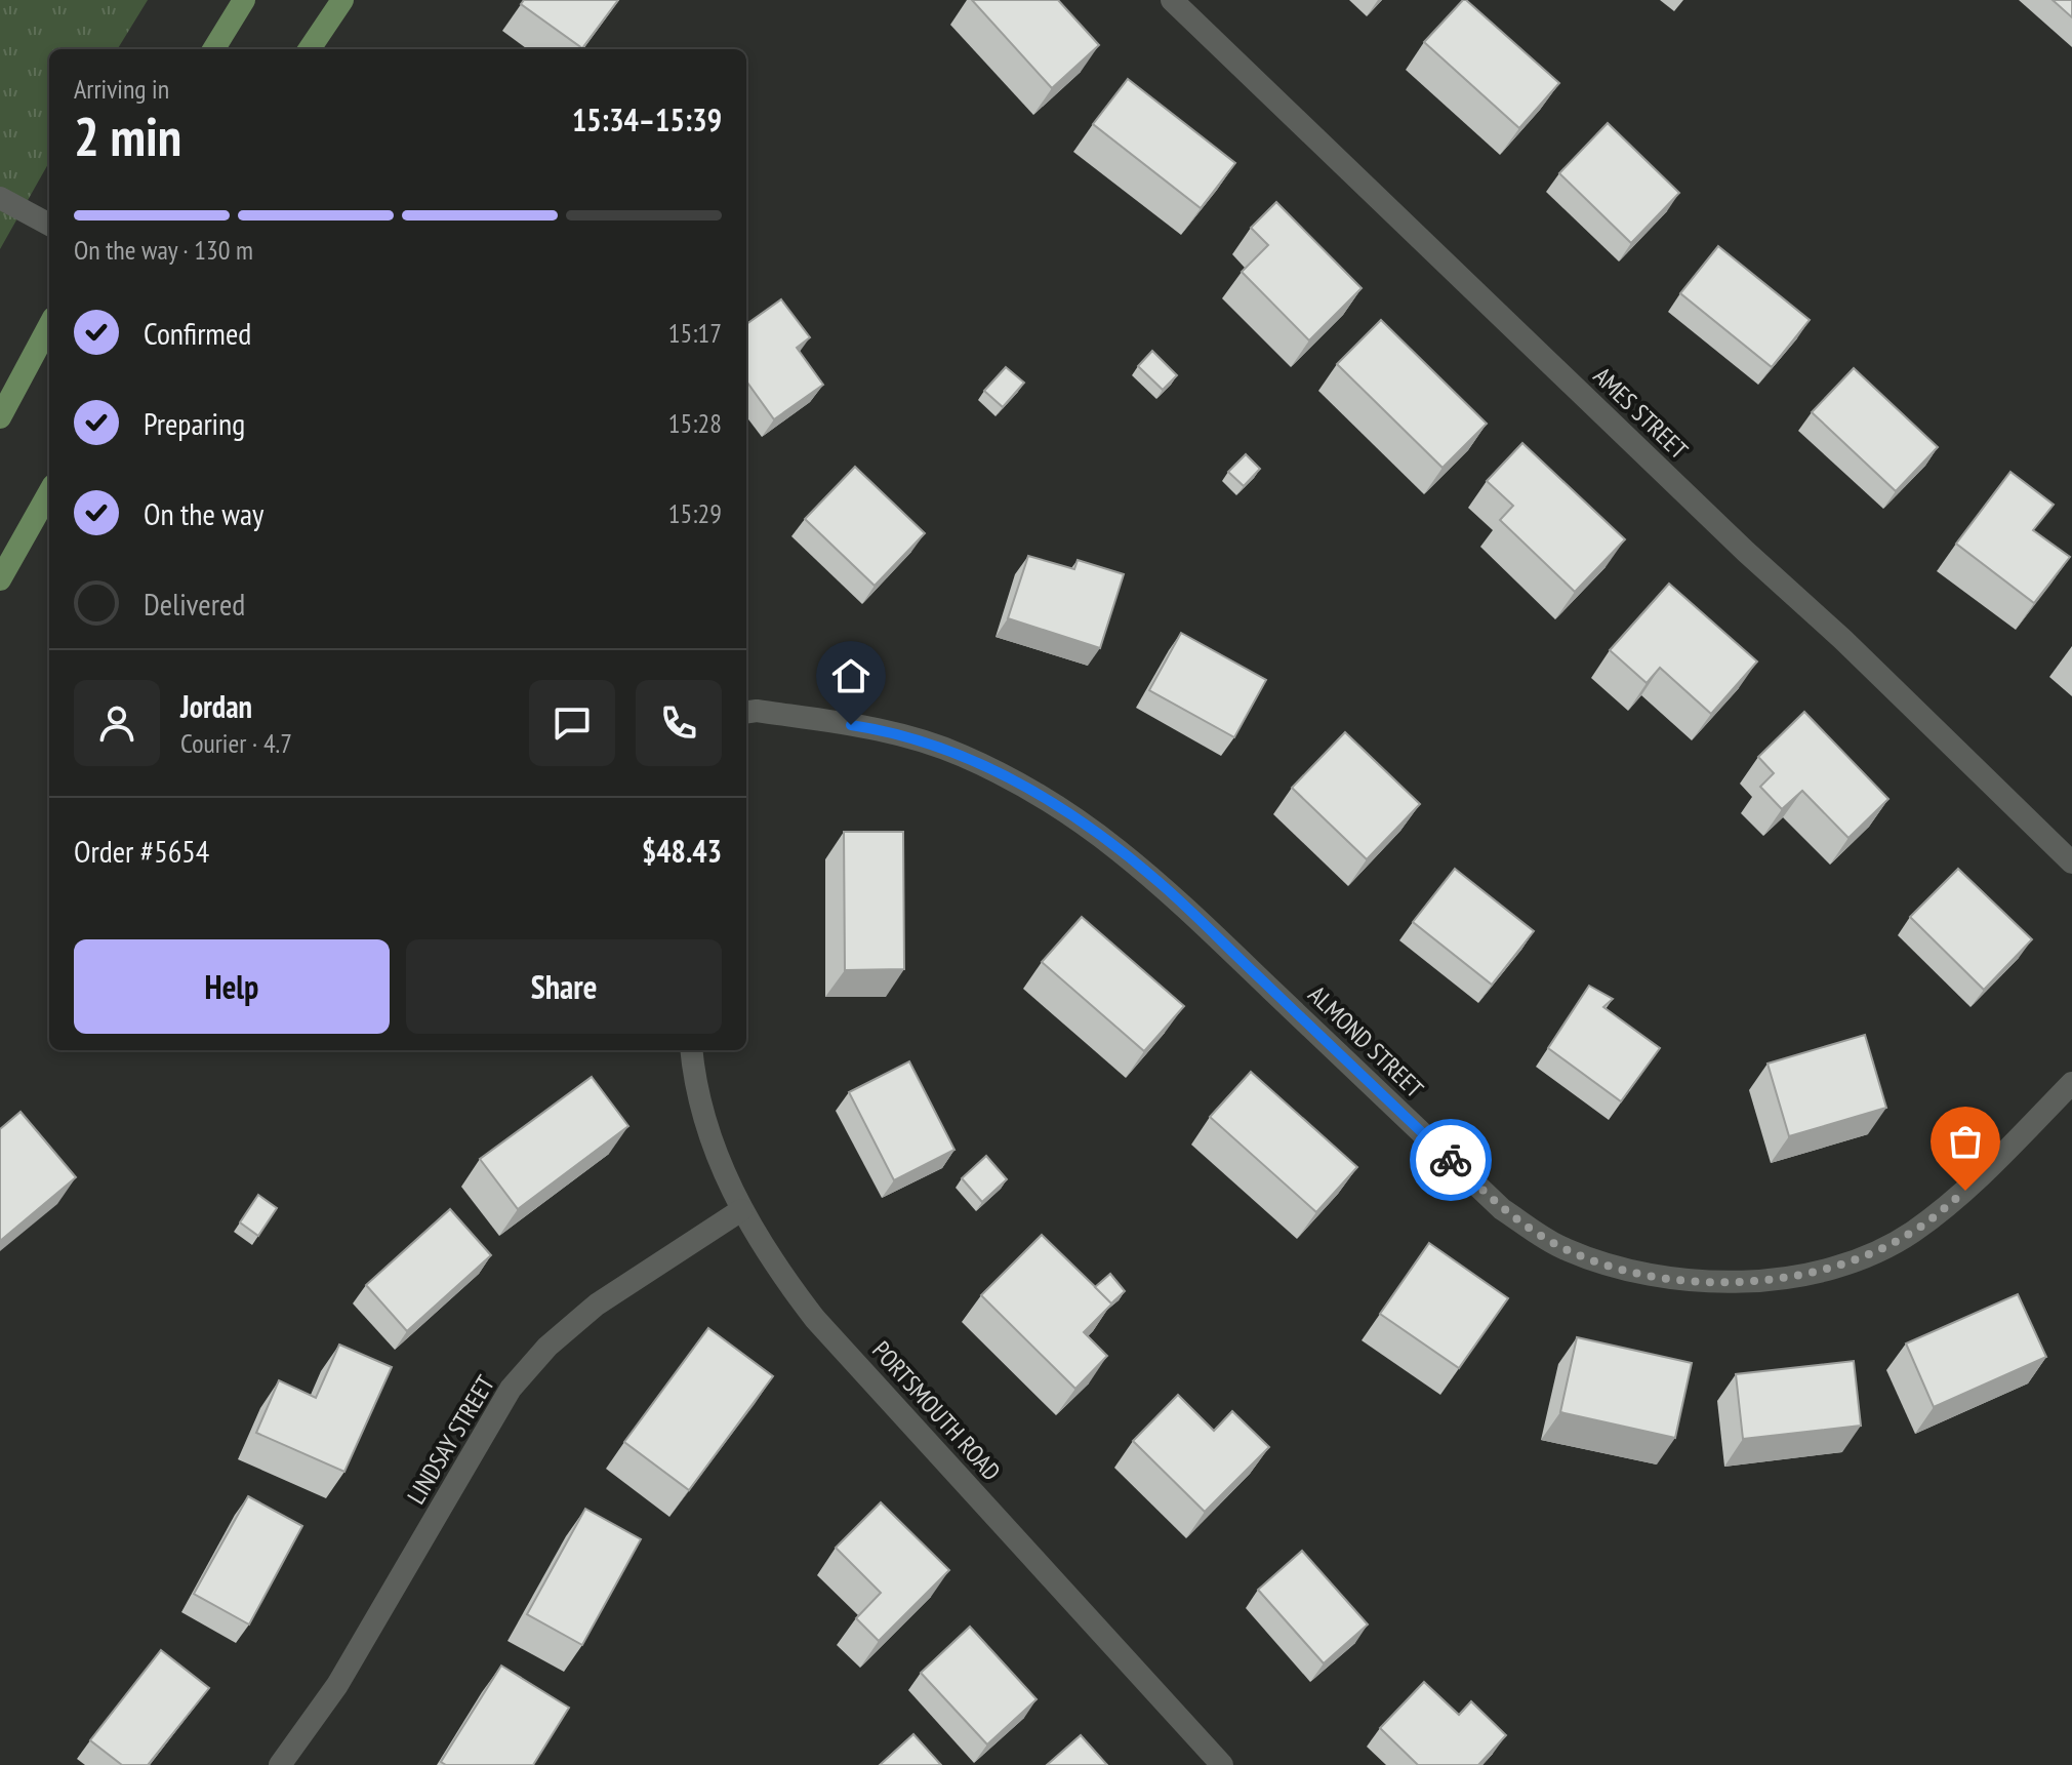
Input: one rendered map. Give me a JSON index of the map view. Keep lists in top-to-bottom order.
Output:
{
  "streets": {
    "street": [
      "AMES STREET",
      "ALMOND STREET",
      "PORTSMOUTH ROAD",
      "LINDSAY STREET"
    ]
  },
  "crossings": [
    ["PORTSMOUTH ROAD", "LINDSAY STREET"]
  ],
  "page": {
    "heading": ["2 min", "Arriving in", "15:34–15:39"],
    "panel": [
      "Jordan",
      "Courier · 4.7",
      "Order #5654",
      "$48.43"
    ],
    "bar": "On the way · 130 m",
    "list": [
      ["Confirmed", "15:17"],
      ["Preparing", "15:28"],
      ["On the way", "15:29"],
      "Delivered"
    ],
    "buttons": ["Help", "Share"]
  }
}
